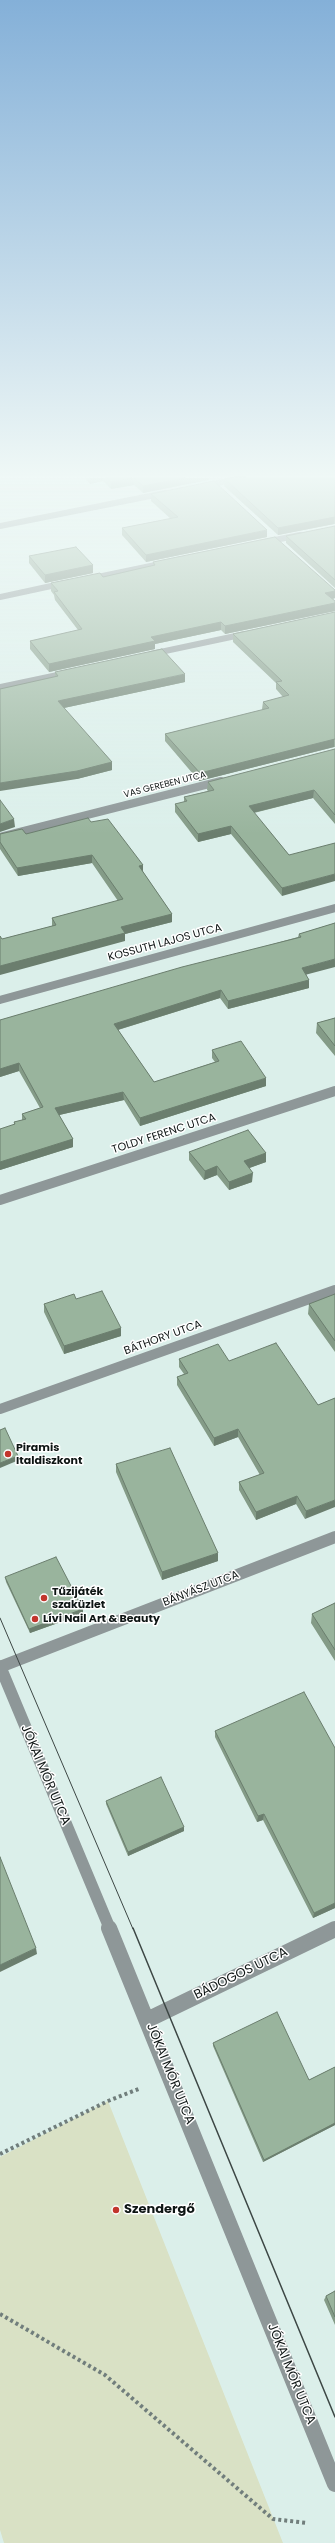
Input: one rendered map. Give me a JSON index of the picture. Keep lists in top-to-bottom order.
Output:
{
  "streets": {
    "street": [
      "VAS GEREBEN UTCA",
      "KOSSUTH LAJOS UTCA",
      "TOLDY FERENC UTCA",
      "BÁTHORY UTCA",
      "BÁNYÁSZ UTCA",
      "JÓKAI MÓR UTCA",
      "BÁDOGOS UTCA"
    ]
  },
  "crossings": [
    ["BÁNYÁSZ UTCA", "JÓKAI MÓR UTCA"],
    ["JÓKAI MÓR UTCA", "BÁDOGOS UTCA"]
  ],
  "places": [
    "Piramis Italdiszkont",
    "Tűzijáték szaküzlet",
    "Lívi Nail Art & Beauty",
    "Szendergő"
  ]
}
